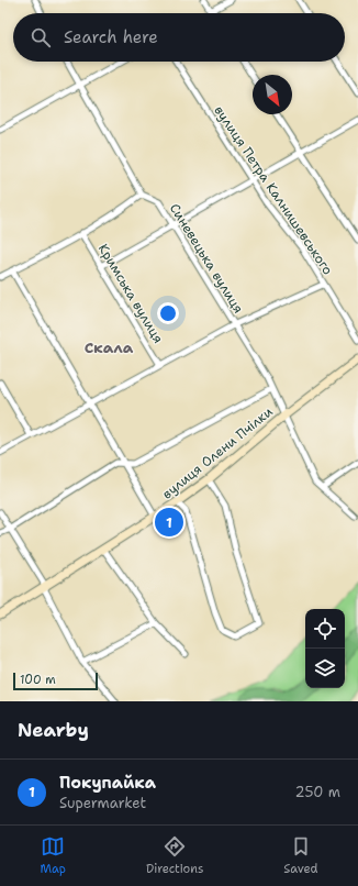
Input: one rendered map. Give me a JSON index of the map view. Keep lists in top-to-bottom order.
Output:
{
  "streets": {
    "street": [
      "вулиця Петра Калнишевського",
      "Синевецька вулиця",
      "Кримська вулиця",
      "вулиця Олени Пчілки"
    ]
  },
  "crossings": [
    ["Синевецька вулиця", "вулиця Олени Пчілки"]
  ],
  "districts": ["Скала"],
  "scale_bar": "100 m",
  "north": "bottom right",
  "page": {
    "search": "Search here",
    "pins": "1",
    "scale": "100 m",
    "heading": "Nearby",
    "list": [
      {
        "mark": "1",
        "name": "Покупайка",
        "note": "Supermarket",
        "value": "250 m"
      }
    ],
    "nav": ["Map", "Directions", "Saved"]
  }
}
